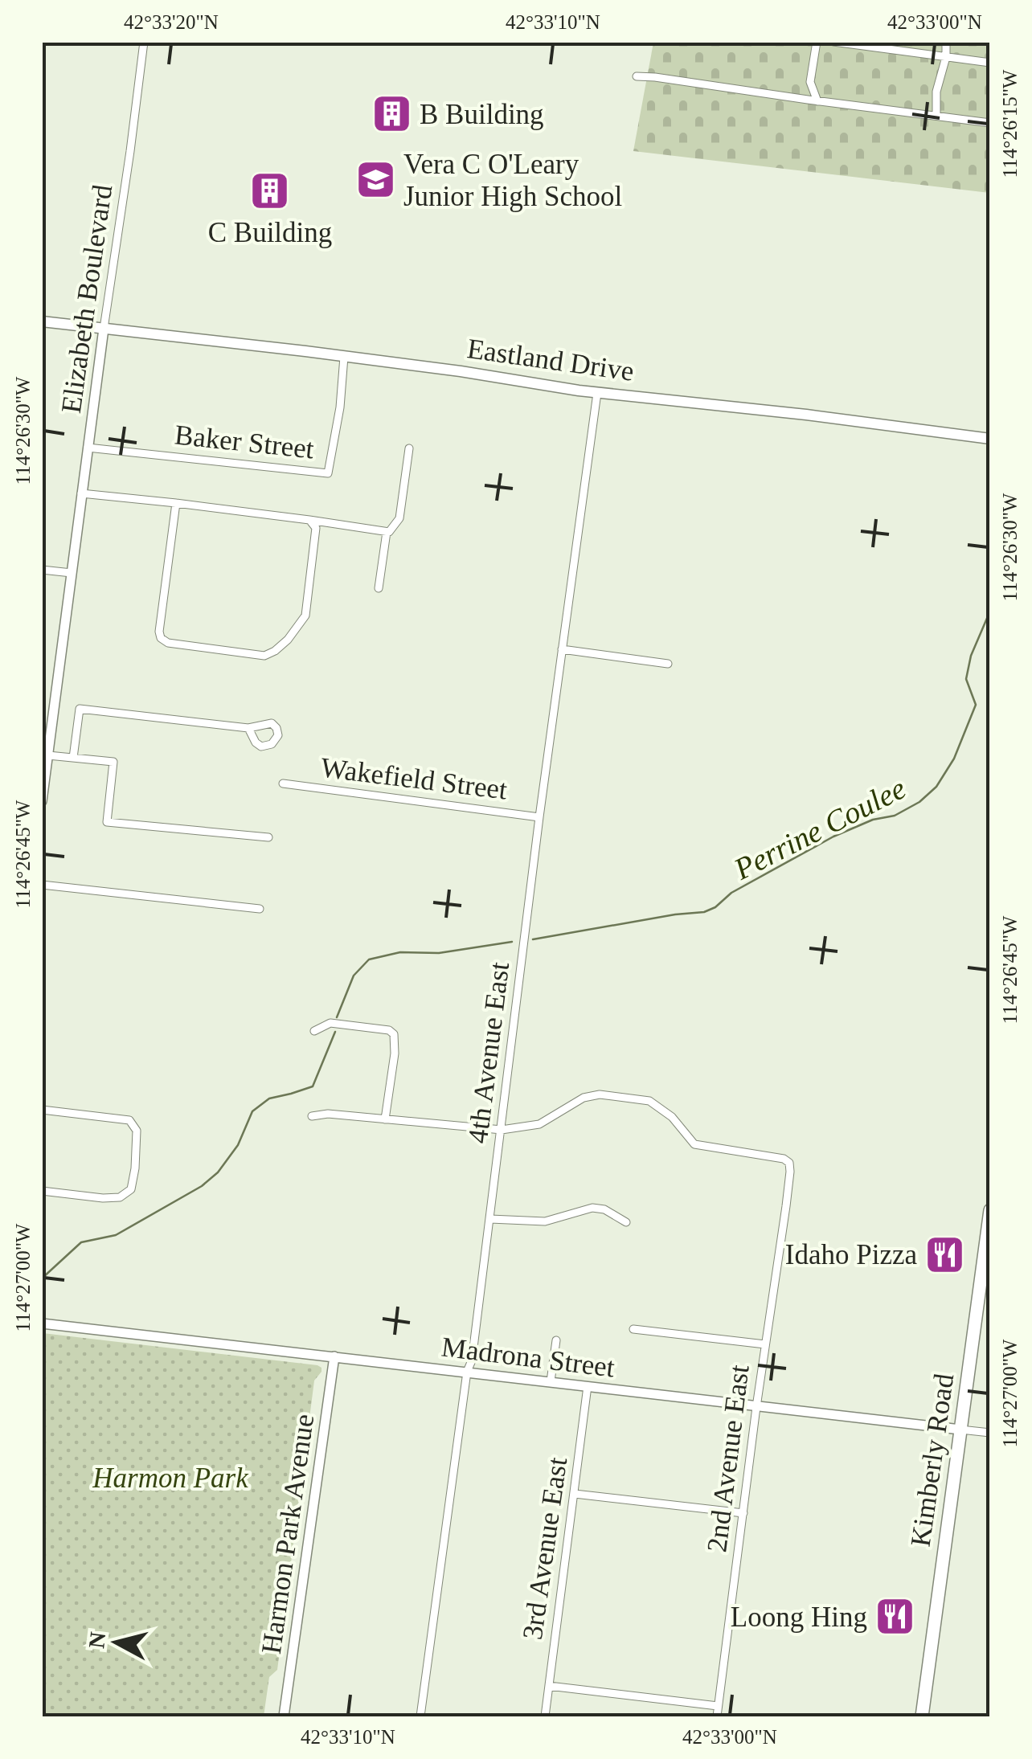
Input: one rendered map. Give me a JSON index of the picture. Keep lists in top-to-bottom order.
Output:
{
  "streets": {
    "main road": ["Eastland Drive", "Kimberly Road"],
    "street": [
      "Elizabeth Boulevard",
      "Baker Street",
      "Wakefield Street",
      "4th Avenue East",
      "Madrona Street",
      "2nd Avenue East",
      "Harmon Park Avenue",
      "3rd Avenue East"
    ]
  },
  "crossings": [
    ["Elizabeth Boulevard", "Eastland Drive"],
    ["Elizabeth Boulevard", "Baker Street"],
    ["Eastland Drive", "Baker Street"],
    ["Eastland Drive", "4th Avenue East"],
    ["Wakefield Street", "4th Avenue East"],
    ["4th Avenue East", "Madrona Street"],
    ["4th Avenue East", "2nd Avenue East"],
    ["Madrona Street", "2nd Avenue East"],
    ["Madrona Street", "Kimberly Road"],
    ["Madrona Street", "Harmon Park Avenue"],
    ["Madrona Street", "3rd Avenue East"]
  ],
  "water": ["Perrine Coulee"],
  "parks": ["Harmon Park"],
  "places": {
    "building": ["B Building", "C Building"],
    "school or university": ["Vera C O'Leary Junior High School"],
    "restaurant": ["Idaho Pizza", "Loong Hing"]
  },
  "north": "left",
  "coordinates": [
    "42°33'20\"N",
    "42°33'10\"N",
    "42°33'00\"N",
    "114°26'15\"W",
    "114°26'30\"W",
    "114°26'45\"W",
    "114°27'00\"W"
  ]
}
